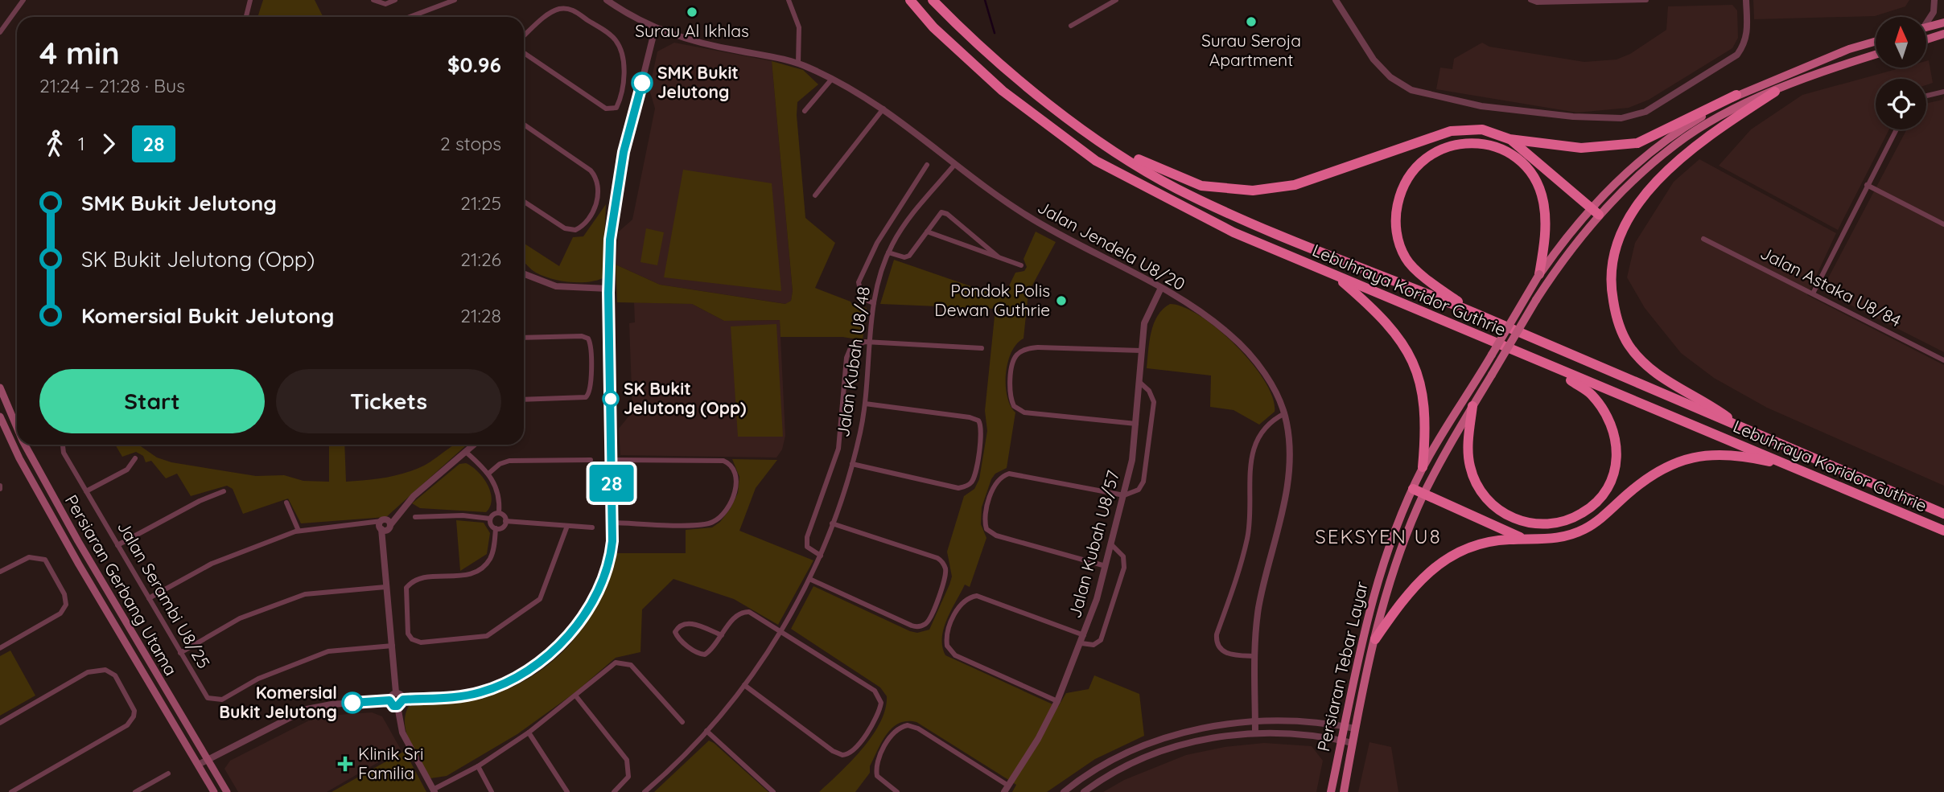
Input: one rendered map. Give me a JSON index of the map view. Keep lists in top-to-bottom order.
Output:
{
  "streets": {
    "highway": ["Lebuhraya Koridor Guthrie"],
    "main road": ["Persiaran Gerbang Utama", "Persiaran Tebar Layar"],
    "street": [
      "Jalan Jendela U8/20",
      "Jalan Astaka U8/84",
      "Jalan Kubah U8/48",
      "Jalan Kubah U8/57",
      "Jalan Serambi U8/25"
    ]
  },
  "crossings": [
    ["Jalan Jendela U8/20", "Jalan Kubah U8/48"],
    ["Jalan Jendela U8/20", "Jalan Kubah U8/57"]
  ],
  "districts": ["SEKSYEN U8"],
  "places": {
    "other": [
      "Surau Al Ikhlas",
      "Surau Seroja Apartment",
      "SMK Bukit Jelutong",
      "Pondok Polis Dewan Guthrie",
      "SK Bukit Jelutong (Opp)",
      "Komersial Bukit Jelutong"
    ],
    "health": ["Klinik Sri Familia"]
  },
  "lines": ["bus line 28"],
  "north": "top",
  "page": {
    "on_map": "28",
    "heading": ["4 min", "21:24 – 21:28 · Bus", "$0.96"],
    "legs": ["1", "28", "2 stops"],
    "list": [
      {
        "name": "SMK Bukit Jelutong",
        "value": "21:25"
      },
      {
        "name": "SK Bukit Jelutong (Opp)",
        "value": "21:26"
      },
      {
        "name": "Komersial Bukit Jelutong",
        "value": "21:28"
      }
    ],
    "buttons": ["Start", "Tickets"]
  }
}
